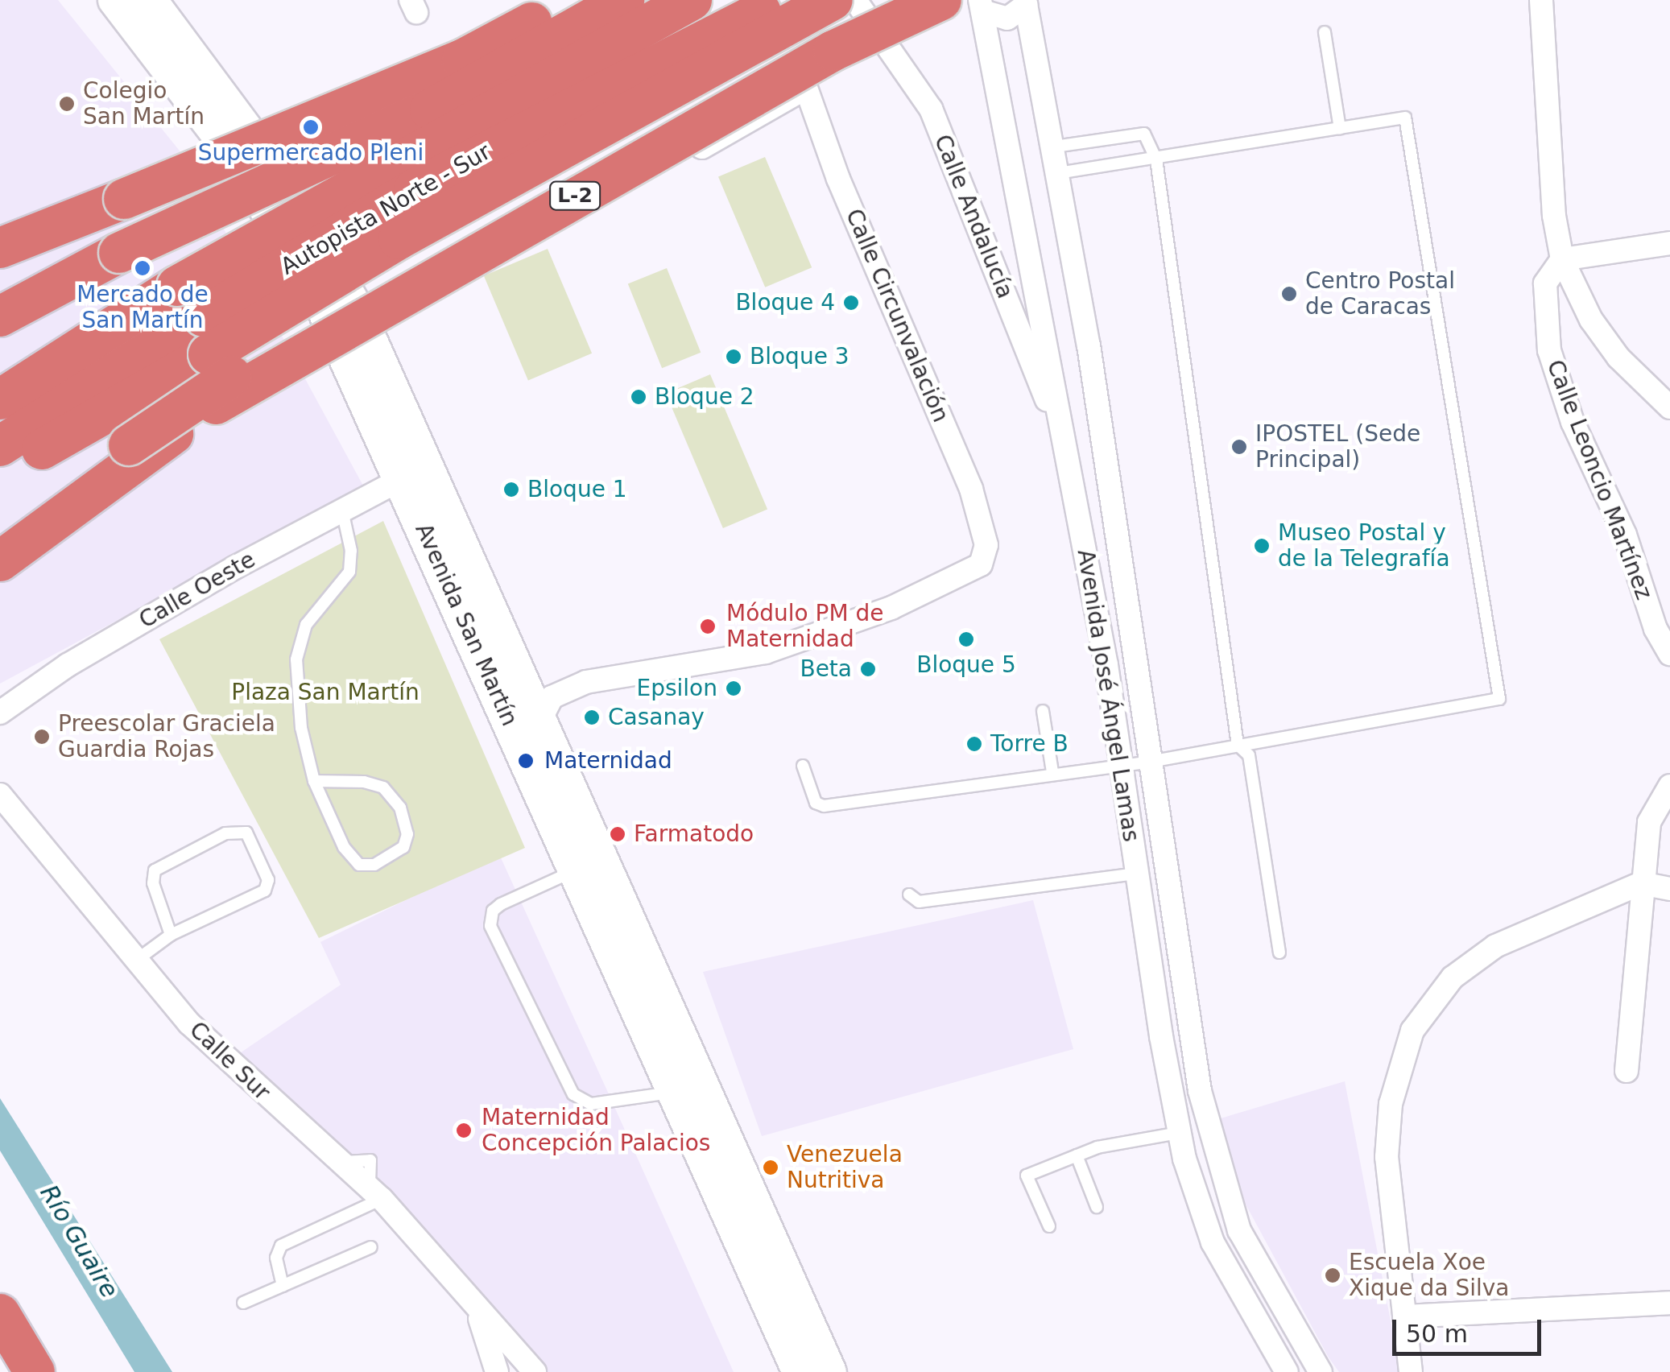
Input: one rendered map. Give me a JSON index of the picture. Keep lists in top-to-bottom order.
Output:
{
  "streets": {
    "highway": ["L-2", "Autopista Norte - Sur"],
    "main road": ["Avenida San Martín"],
    "street": [
      "Calle Andalucía",
      "Calle Circunvalación",
      "Calle Leoncio Martínez",
      "Calle Oeste",
      "Avenida José Ángel Lamas",
      "Calle Sur"
    ]
  },
  "crossings": [
    ["Calle Andalucía", "Avenida José Ángel Lamas"],
    ["Calle Circunvalación", "Avenida San Martín"],
    ["Calle Oeste", "Avenida San Martín"]
  ],
  "water": ["Río Guaire"],
  "parks": ["Plaza San Martín"],
  "places": [
    "Colegio San Martín",
    "Supermercado Pleni",
    "Mercado de San Martín",
    "Centro Postal de Caracas",
    "Bloque 4",
    "Bloque 3",
    "Bloque 2",
    "IPOSTEL (Sede Principal)",
    "Bloque 1",
    "Museo Postal y de la Telegrafía",
    "Módulo PM de Maternidad",
    "Bloque 5",
    "Beta",
    "Epsilon",
    "Casanay",
    "Preescolar Graciela Guardia Rojas",
    "Torre B",
    "Maternidad",
    "Farmatodo",
    "Maternidad Concepción Palacios",
    "Venezuela Nutritiva",
    "Escuela Xoe Xique da Silva"
  ],
  "scale_bar": "50 m"
}
